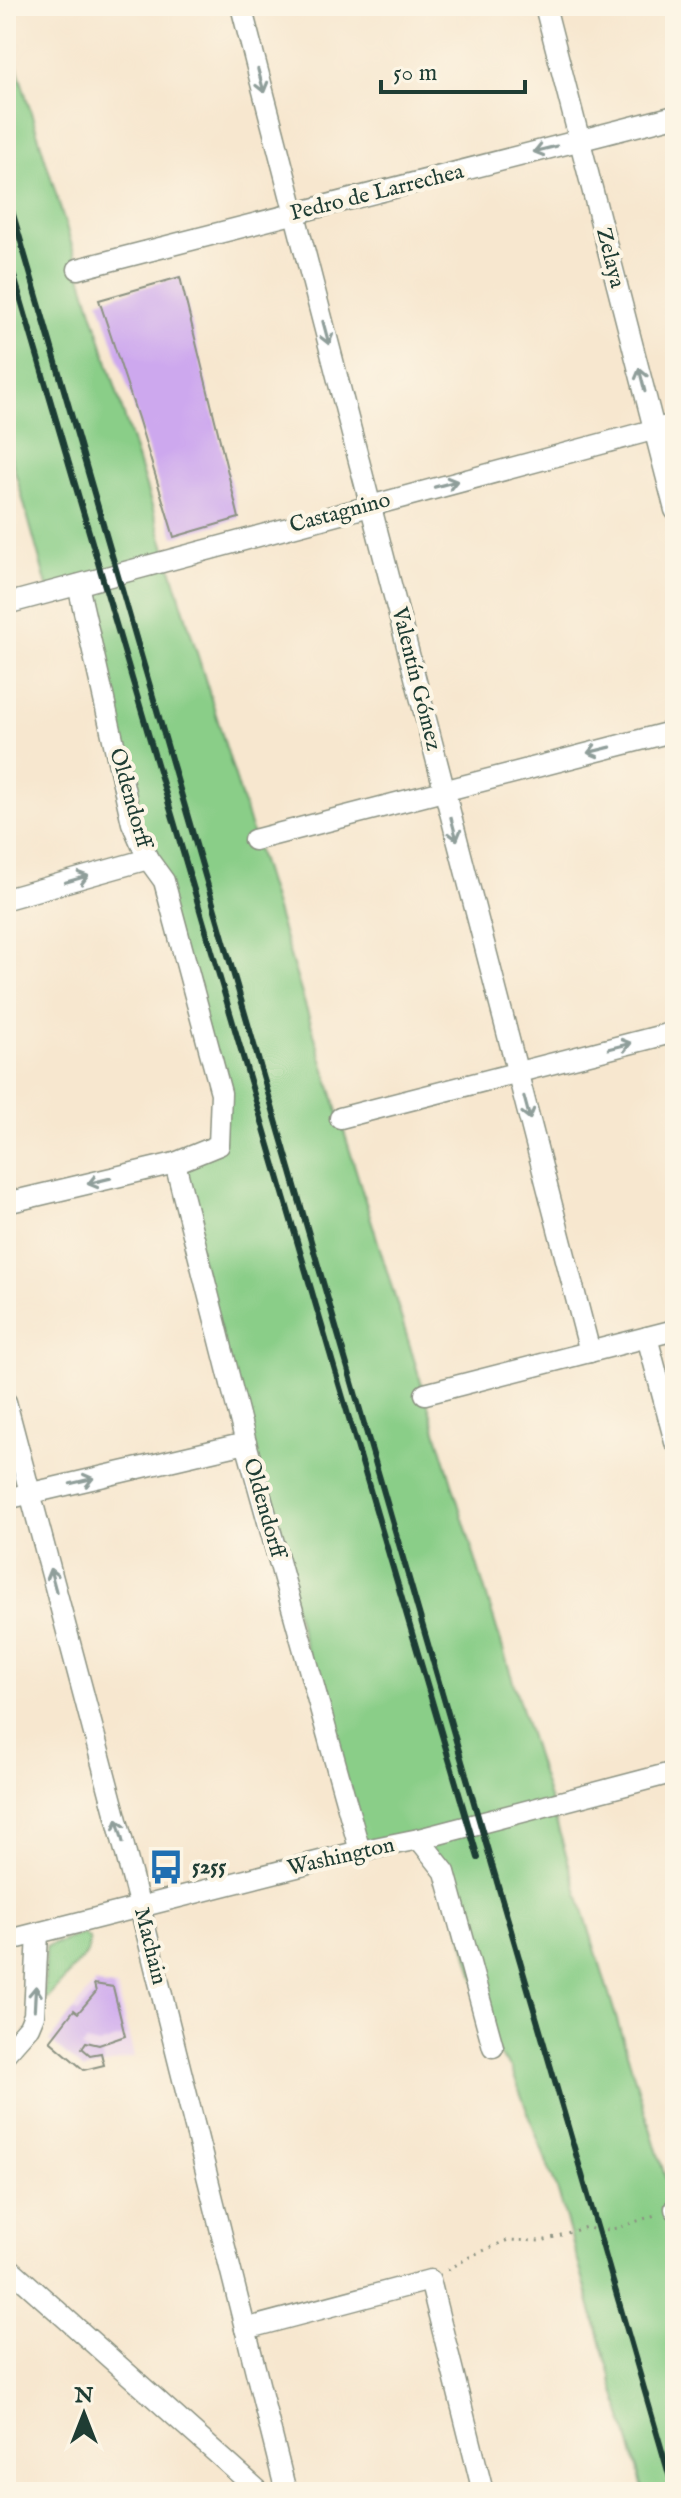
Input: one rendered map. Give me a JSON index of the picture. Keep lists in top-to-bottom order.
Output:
{
  "streets": {
    "street": [
      "Pedro de Larrechea",
      "Zelaya",
      "Castagnino",
      "Valentín Gómez",
      "Oldendorff",
      "Washington",
      "Machain"
    ]
  },
  "crossings": [
    ["Pedro de Larrechea", "Zelaya"],
    ["Pedro de Larrechea", "Valentín Gómez"],
    ["Zelaya", "Castagnino"],
    ["Castagnino", "Valentín Gómez"],
    ["Castagnino", "Oldendorff"],
    ["Oldendorff", "Washington"],
    ["Washington", "Machain"]
  ],
  "one_way": [
    "Pedro de Larrechea",
    "Zelaya",
    "Castagnino",
    "Valentín Gómez",
    "Machain"
  ],
  "places": {
    "bus stop": ["5255"]
  },
  "scale_bar": "50 m",
  "north": "top"
}
